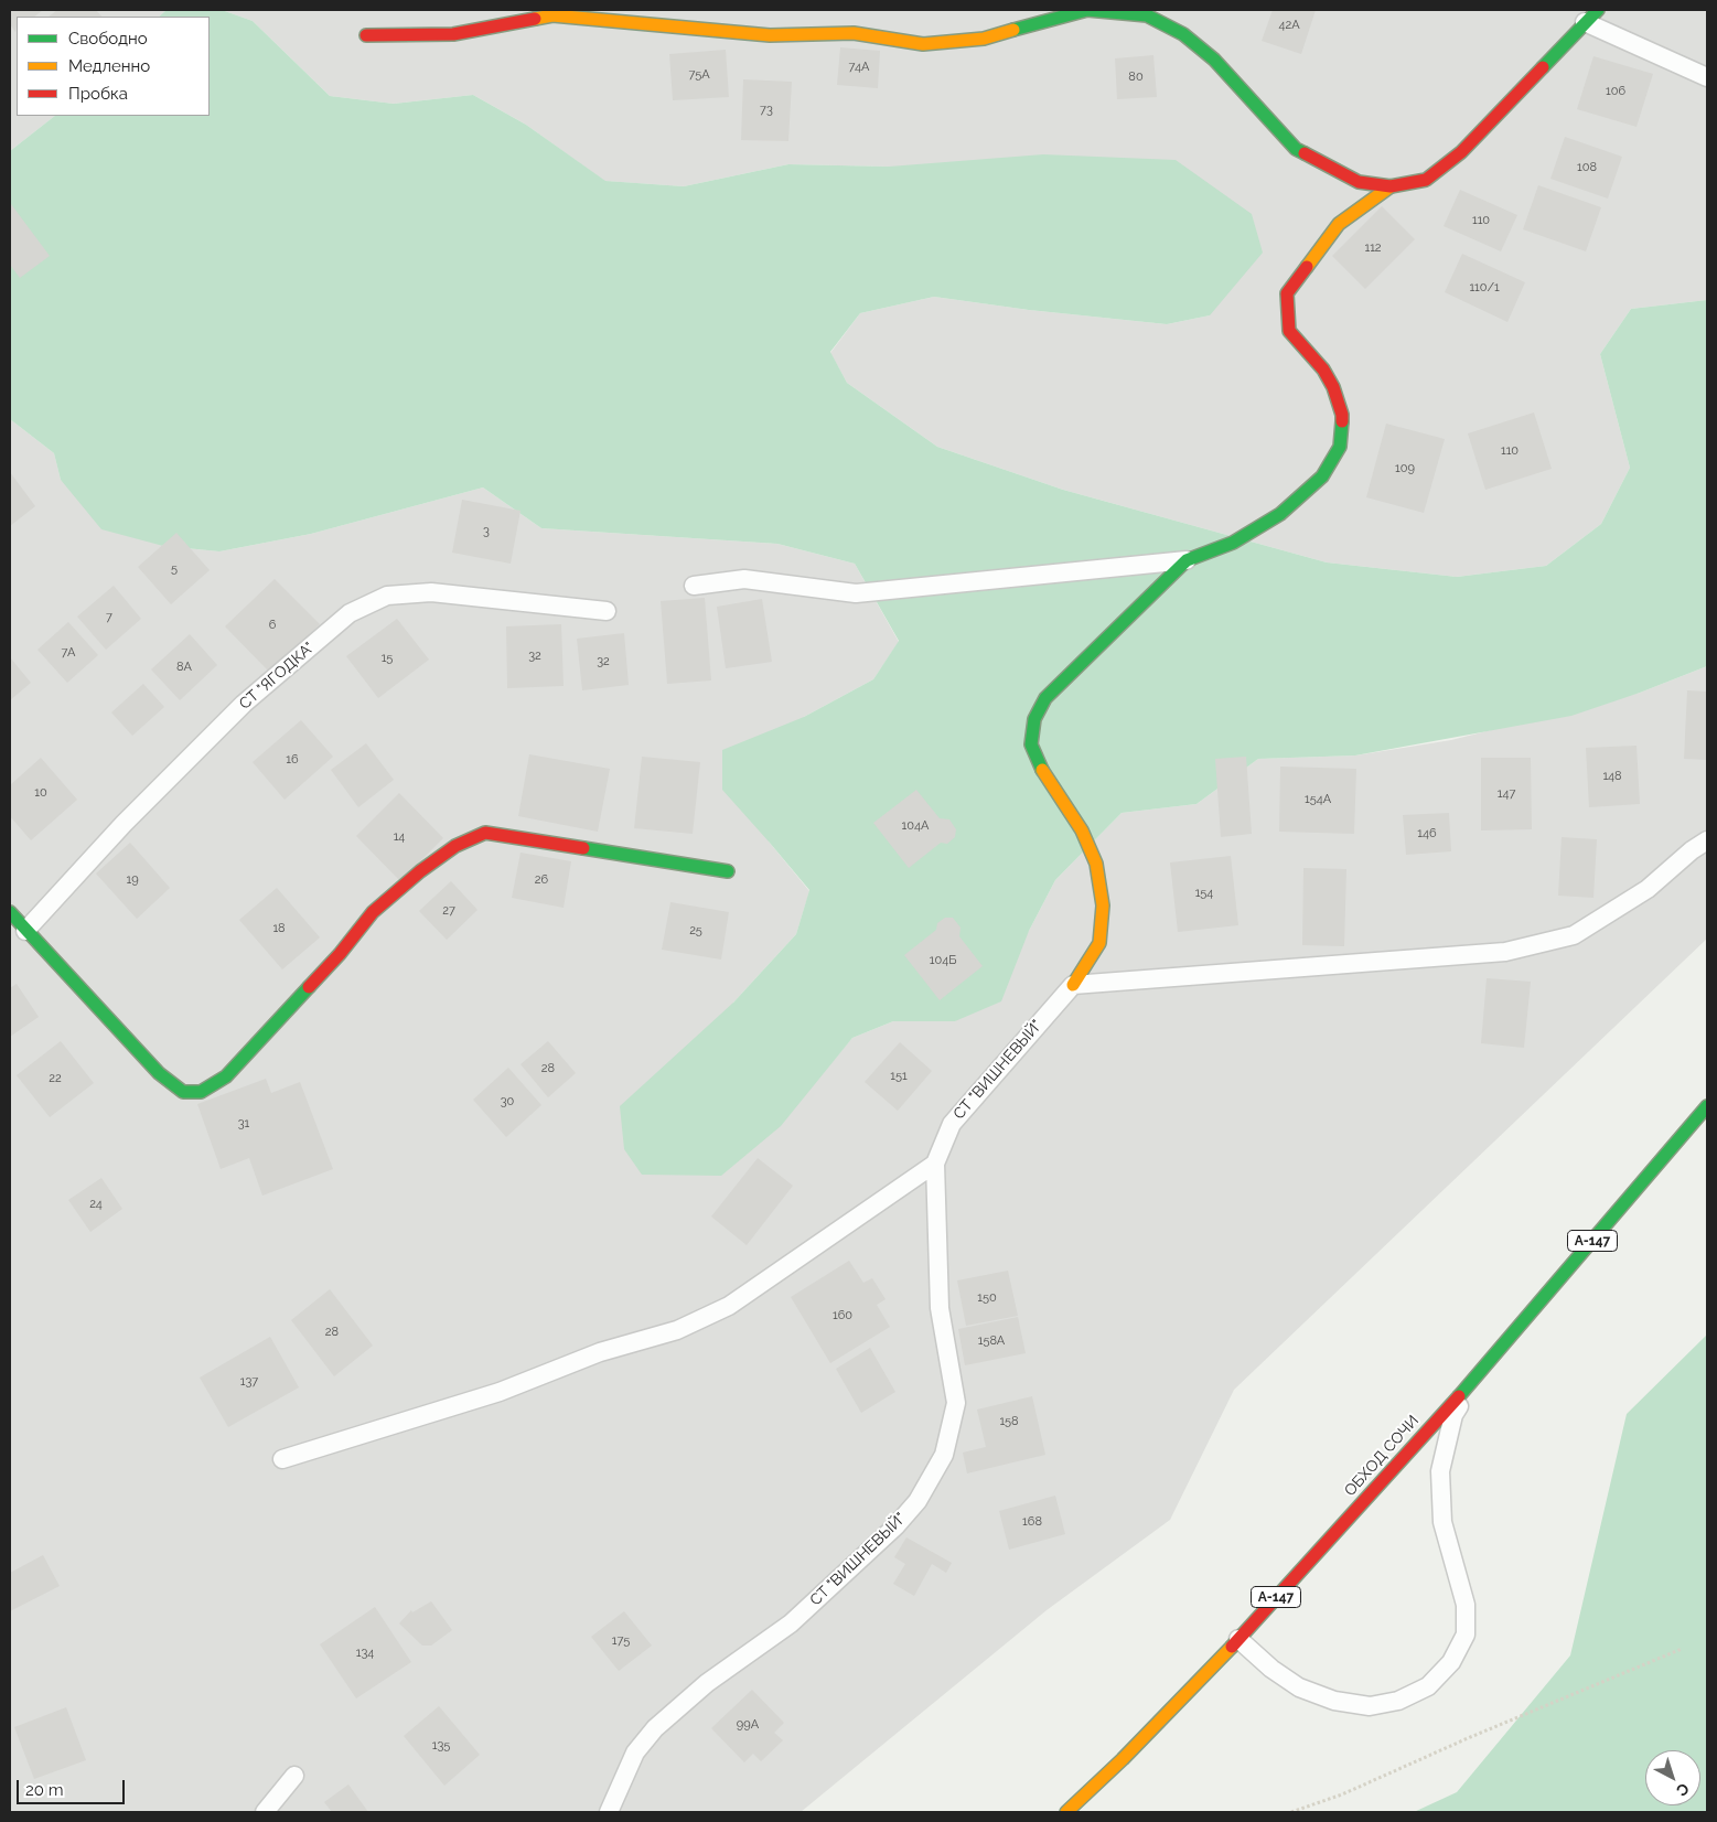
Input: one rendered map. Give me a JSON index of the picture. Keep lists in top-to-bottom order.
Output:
{
  "streets": {
    "main road": ["А-147", "ОБХОД СОЧИ"],
    "lane": ["СТ \"ЯГОДКА\"", "СТ \"ВИШНЕВЫЙ\""]
  },
  "house_numbers": [
    "42А",
    "74А",
    "75А",
    "80",
    "106",
    "73",
    "108",
    "110",
    "112",
    "110/1",
    "110",
    "109",
    "3",
    "5",
    "7",
    "6",
    "7А",
    "32",
    "15",
    "32",
    "8А",
    "16",
    "148",
    "10",
    "147",
    "154А",
    "104А",
    "146",
    "14",
    "19",
    "26",
    "154",
    "27",
    "18",
    "25",
    "104Б",
    "28",
    "151",
    "22",
    "30",
    "31",
    "24",
    "150",
    "160",
    "28",
    "158А",
    "137",
    "158",
    "168",
    "175",
    "134",
    "99А",
    "135"
  ],
  "legend": ["Свободно", "Медленно", "Пробка"],
  "scale_bar": "20 m",
  "north": "bottom right"
}
